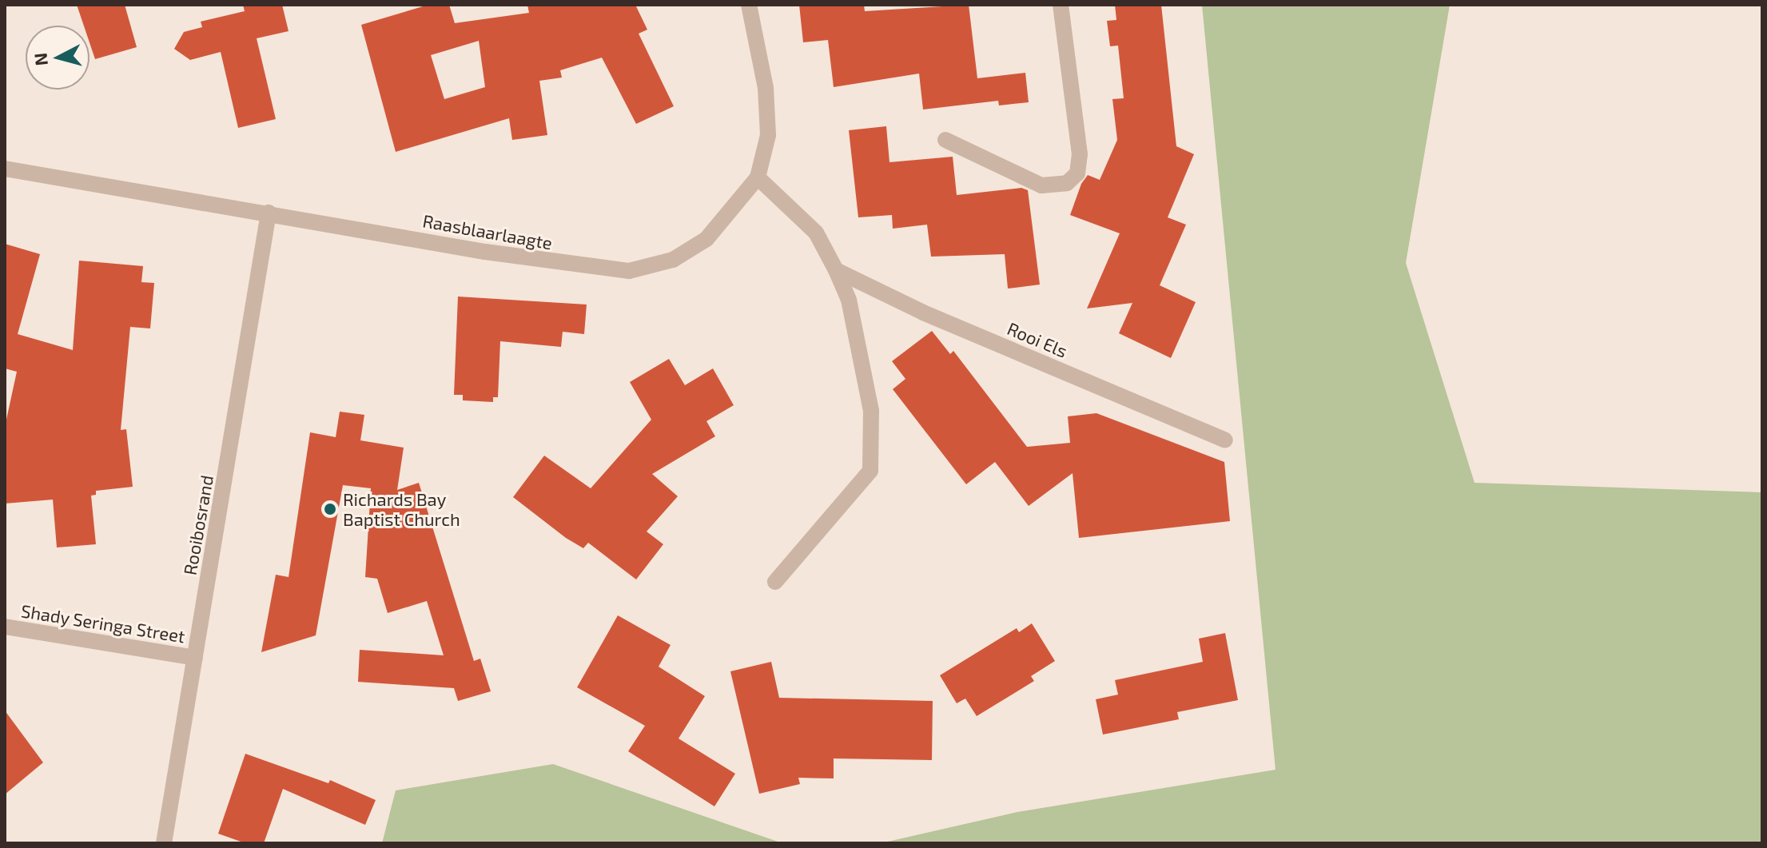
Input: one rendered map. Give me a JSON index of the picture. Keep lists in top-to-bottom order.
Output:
{
  "streets": {
    "street": [
      "Raasblaarlaagte",
      "Rooi Els",
      "Rooibosrand",
      "Shady Seringa Street"
    ]
  },
  "crossings": [
    ["Raasblaarlaagte", "Rooibosrand"],
    ["Rooibosrand", "Shady Seringa Street"]
  ],
  "places": ["Richards Bay Baptist Church"],
  "north": "left"
}
